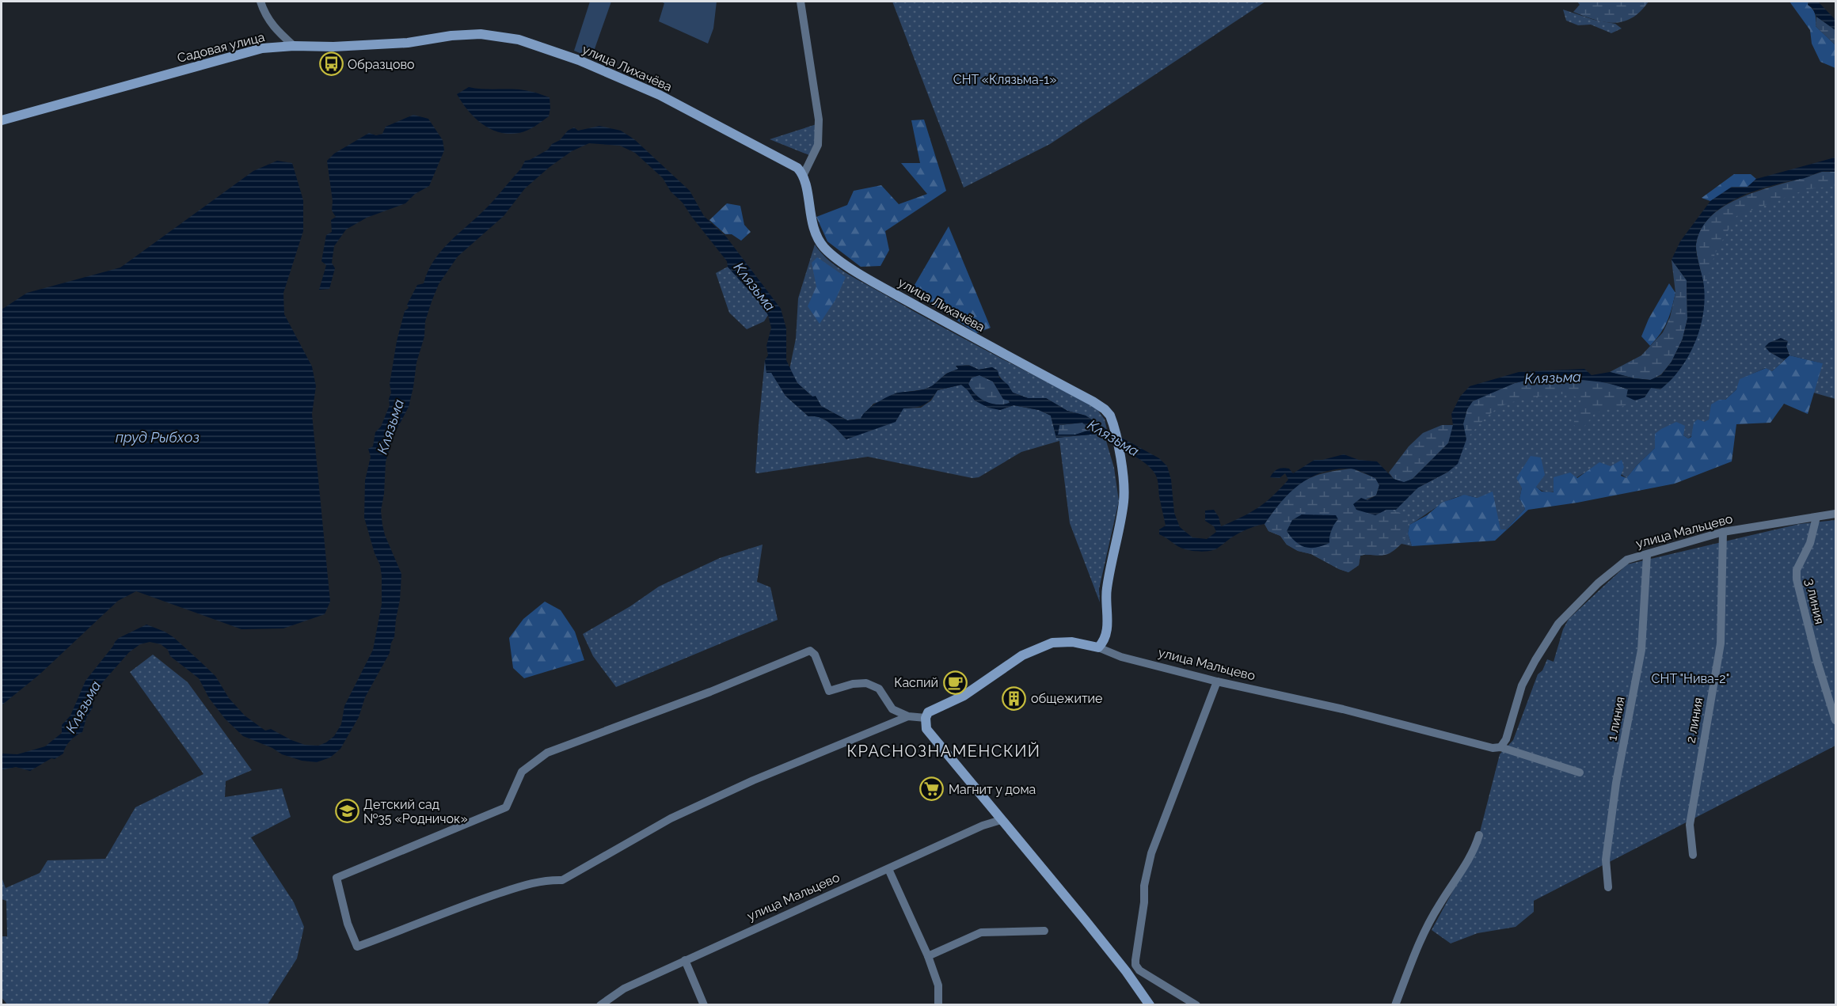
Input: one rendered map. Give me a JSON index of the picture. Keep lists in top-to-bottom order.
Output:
{
  "streets": {
    "street": [
      "Садовая улица",
      "улица Лихачёва",
      "улица Мальцево",
      "3 линия",
      "1 линия",
      "2 линия"
    ]
  },
  "crossings": [
    ["Садовая улица", "улица Лихачёва"],
    ["улица Лихачёва", "улица Мальцево"],
    ["улица Мальцево", "3 линия"],
    ["улица Мальцево", "1 линия"],
    ["улица Мальцево", "2 линия"]
  ],
  "districts": ["КРАСНОЗНАМЕНСКИЙ"],
  "water": ["Клязьма", "пруд Рыбхоз"],
  "parks": ["СНТ «Клязьма-1»", "СНТ \"Нива-2\""],
  "places": {
    "bus stop": ["Образцово"],
    "cafe": ["Каспий"],
    "building": ["общежитие"],
    "supermarket": ["Магнит у дома"],
    "school or university": ["Детский сад №35 «Родничок»"]
  }
}
